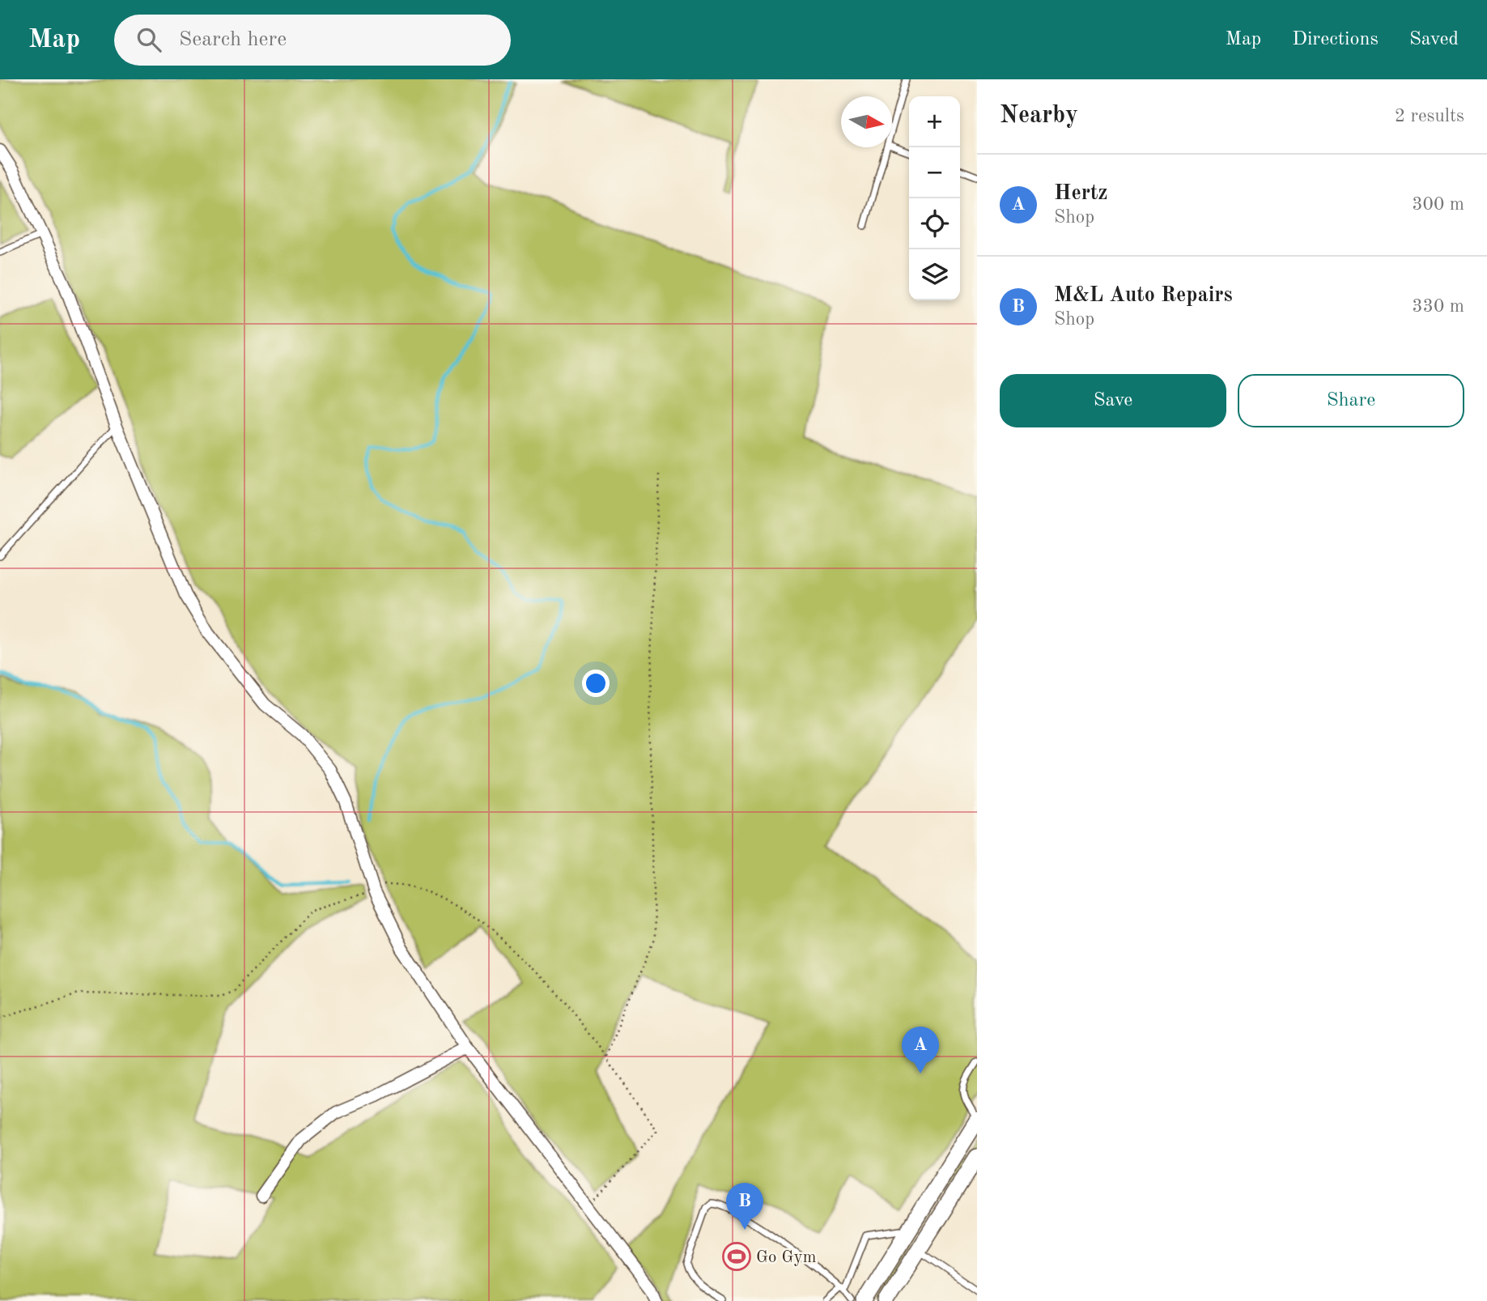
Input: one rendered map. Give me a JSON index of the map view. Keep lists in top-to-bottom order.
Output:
{
  "places": {
    "sports": ["Go Gym"]
  },
  "north": "right",
  "page": {
    "header": "Map",
    "search": "Search here",
    "nav": ["Map", "Directions", "Saved"],
    "heading": ["Nearby", "2 results"],
    "map_buttons": ["+", "−"],
    "list": [
      {
        "mark": "A",
        "name": "Hertz",
        "note": "Shop",
        "value": "300 m"
      },
      {
        "mark": "B",
        "name": "M&L Auto Repairs",
        "note": "Shop",
        "value": "330 m"
      }
    ],
    "buttons": ["Save", "Share"],
    "pins": ["A", "B"]
  }
}
